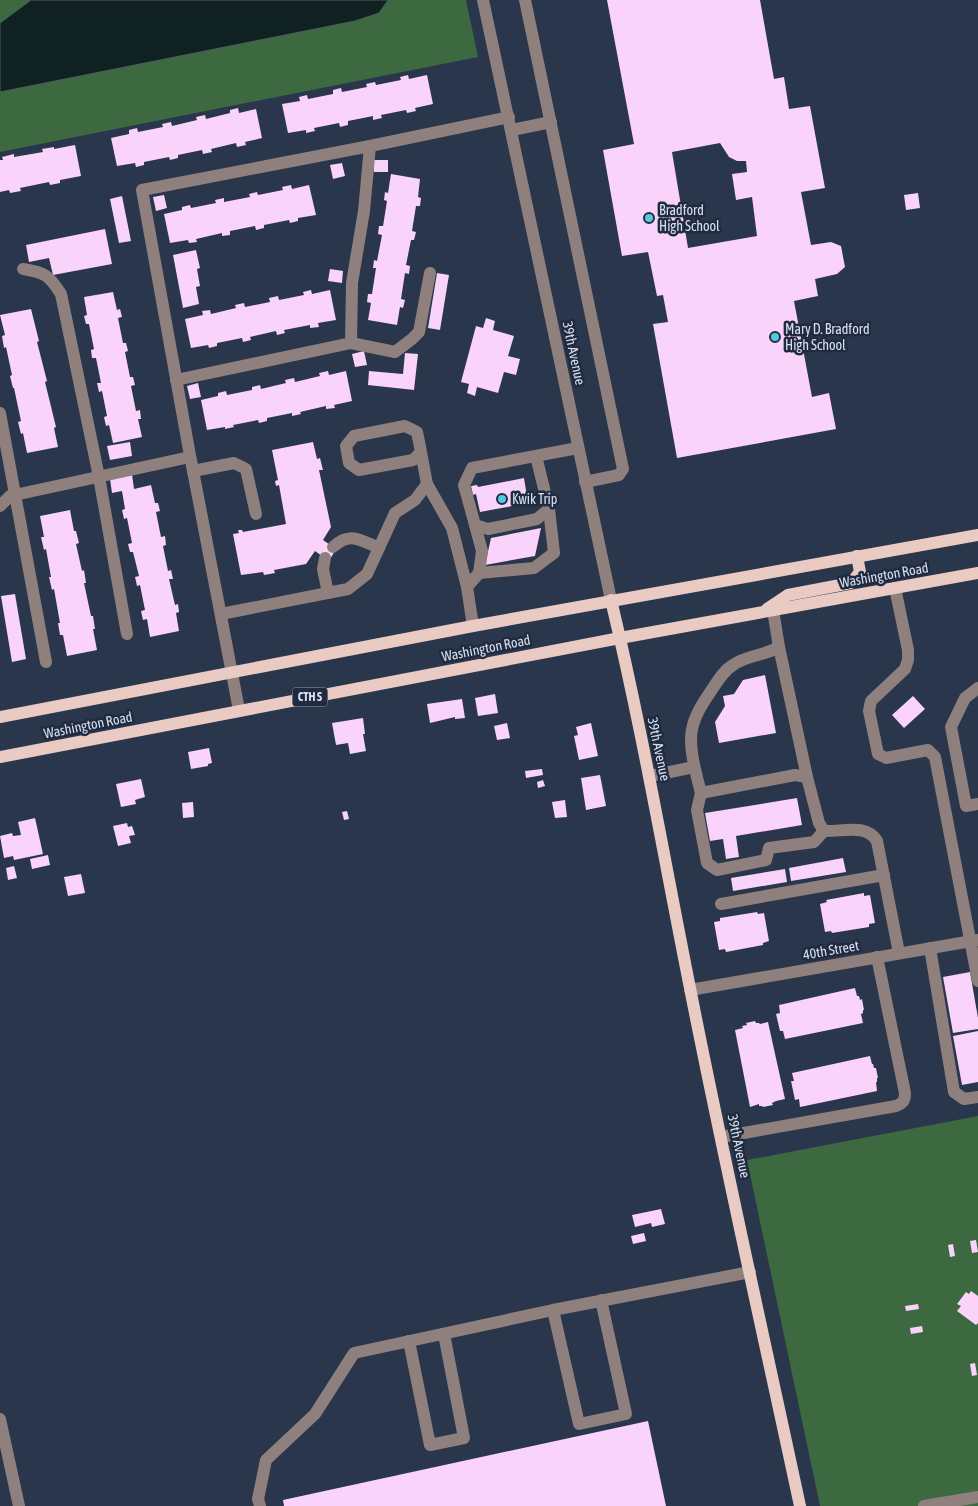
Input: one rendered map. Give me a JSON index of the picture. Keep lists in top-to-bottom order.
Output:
{
  "streets": {
    "main road": ["39th Avenue", "Washington Road", "CTH S"],
    "street": ["40th Street"]
  },
  "crossings": [
    ["39th Avenue", "Washington Road"],
    ["39th Avenue", "40th Street"]
  ],
  "places": ["Bradford High School", "Mary D. Bradford High School", "Kwik Trip"]
}
